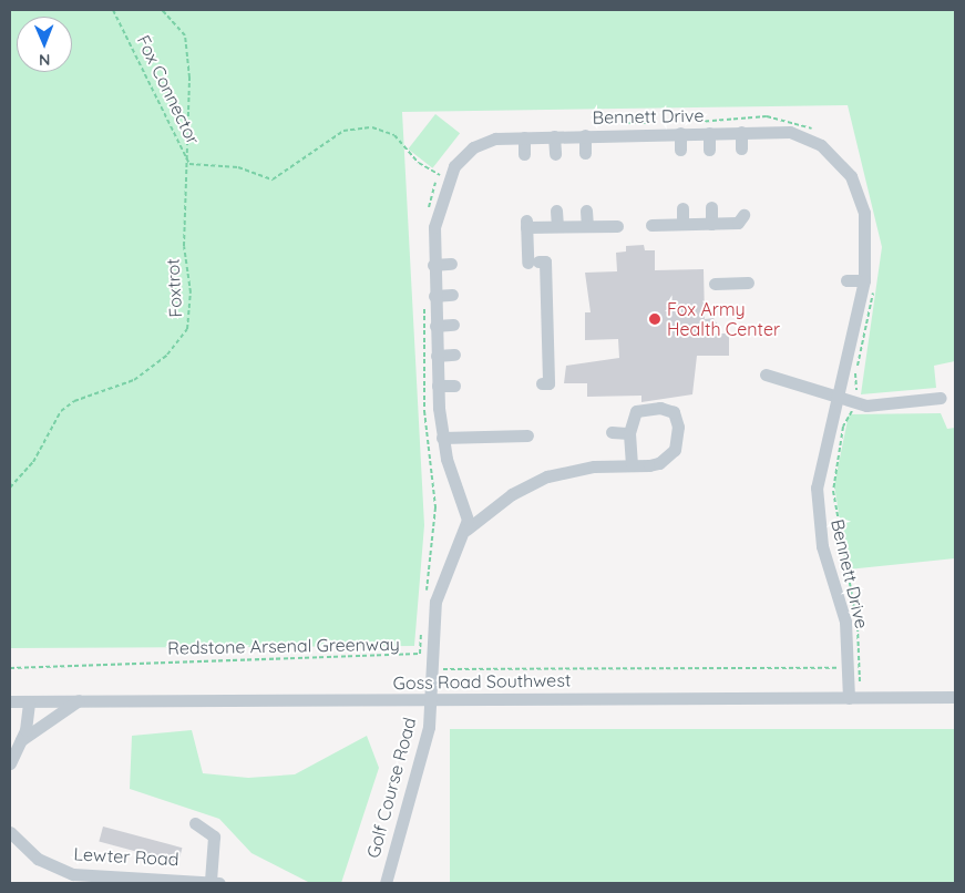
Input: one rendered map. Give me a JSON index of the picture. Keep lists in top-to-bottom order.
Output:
{
  "streets": {
    "street": [
      "Bennett Drive",
      "Goss Road Southwest",
      "Golf Course Road",
      "Lewter Road"
    ],
    "path": ["Fox Connector", "Foxtrot", "Redstone Arsenal Greenway"]
  },
  "crossings": [
    ["Fox Connector", "Foxtrot"],
    ["Bennett Drive", "Goss Road Southwest"],
    ["Goss Road Southwest", "Golf Course Road"]
  ],
  "places": ["Fox Army Health Center"],
  "north": "bottom"
}
